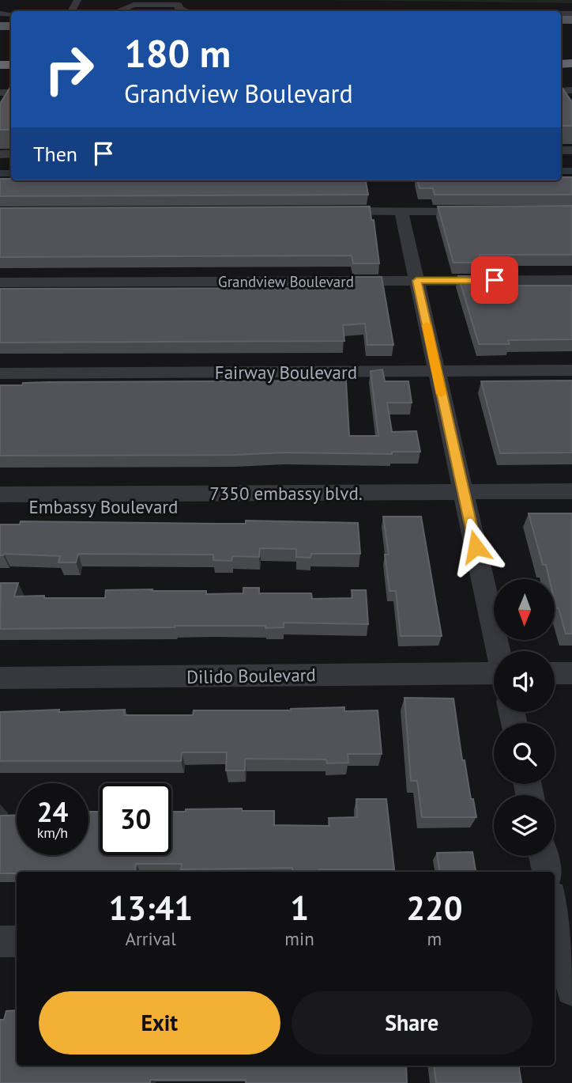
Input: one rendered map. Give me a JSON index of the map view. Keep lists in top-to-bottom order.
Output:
{
  "streets": {
    "street": [
      "Grandview Boulevard",
      "Fairway Boulevard",
      "7350 embassy blvd.",
      "Embassy Boulevard",
      "Dilido Boulevard"
    ]
  },
  "crossings": [
    ["7350 embassy blvd.", "Embassy Boulevard"]
  ],
  "north": "bottom",
  "page": {
    "turn": ["180 m", "Grandview Boulevard"],
    "then": "Then",
    "speed": "24 km/h",
    "limit": "30",
    "eta": [
      "13:41",
      "Arrival",
      "1",
      "min",
      "220",
      "m"
    ],
    "buttons": ["Exit", "Share"]
  }
}
